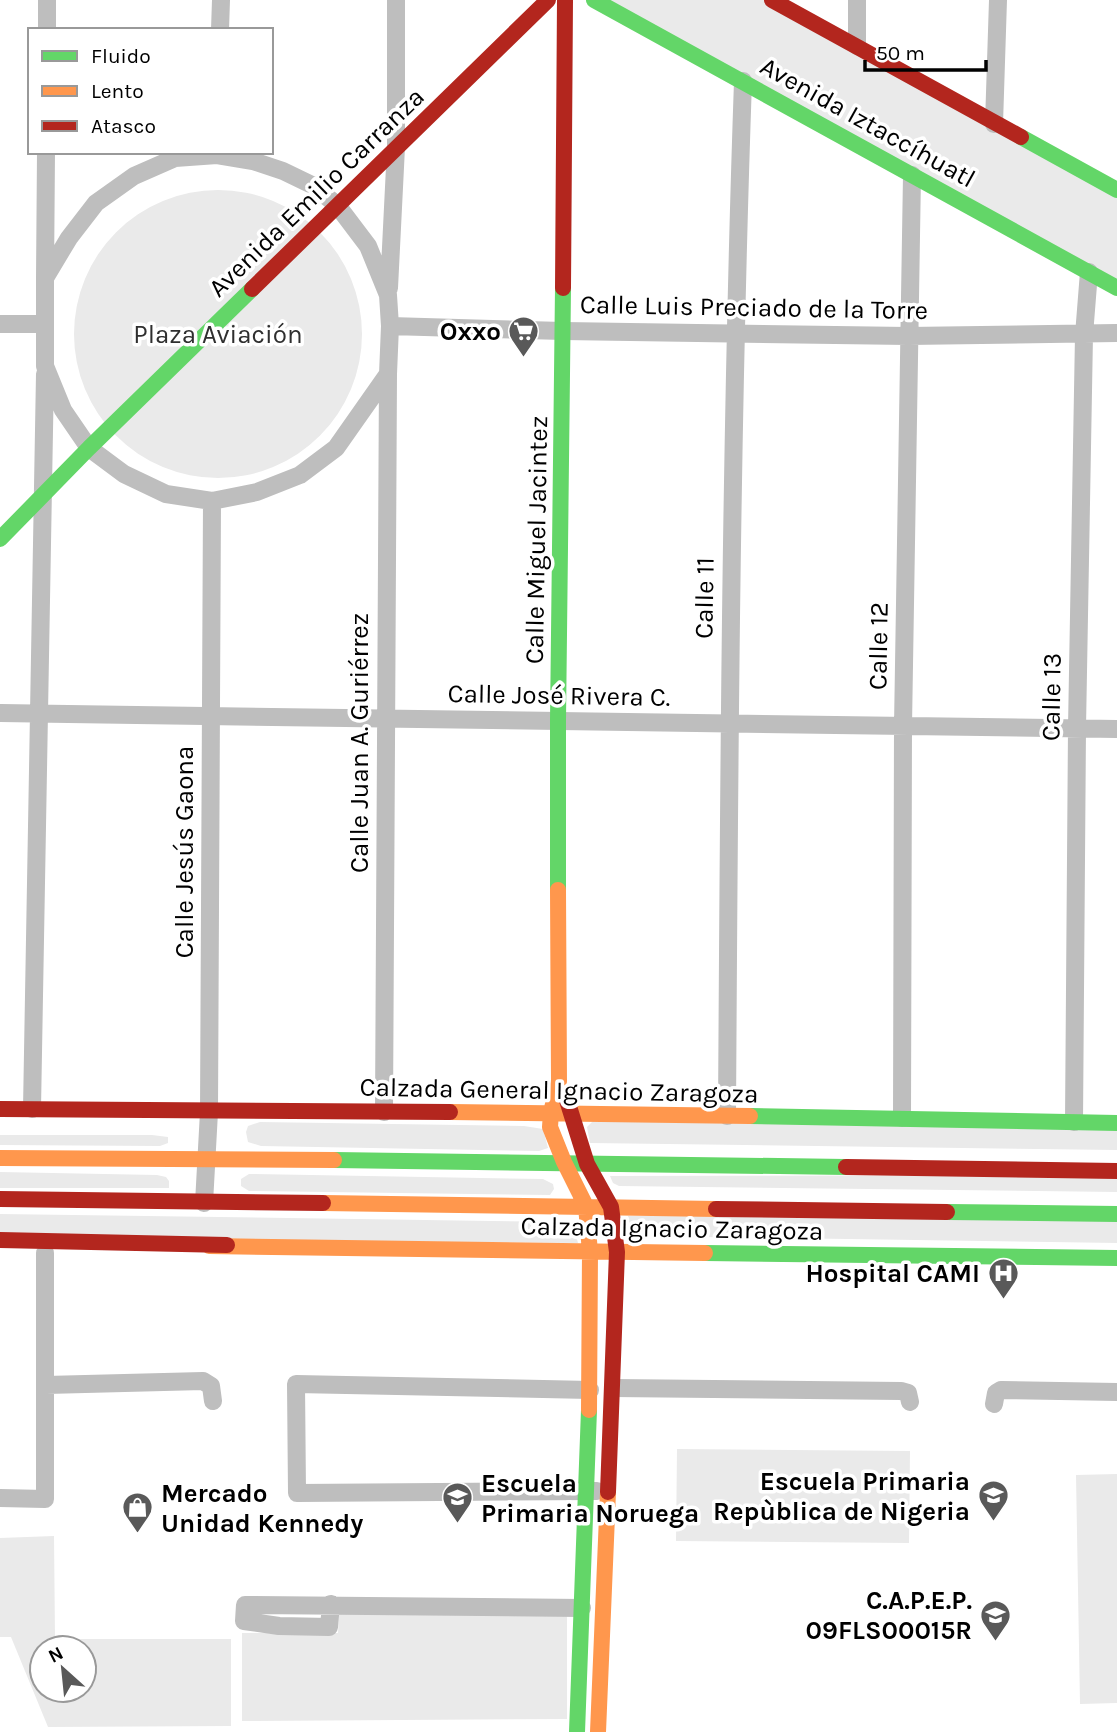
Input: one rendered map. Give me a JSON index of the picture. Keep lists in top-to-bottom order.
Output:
{
  "streets": {
    "main road": [
      "Avenida Iztaccíhuatl",
      "Avenida Emilio Carranza",
      "Calle Miguel Jacintez",
      "Calzada General Ignacio Zaragoza",
      "Calzada Ignacio Zaragoza"
    ],
    "street": [
      "Calle Luis Preciado de la Torre",
      "Calle 11",
      "Calle 12",
      "Calle José Rivera C.",
      "Calle 13",
      "Calle Juan A. Guriérrez",
      "Calle Jesús Gaona"
    ]
  },
  "crossings": [
    ["Avenida Iztaccíhuatl", "Calle 11"],
    ["Avenida Iztaccíhuatl", "Calle 12"],
    ["Avenida Iztaccíhuatl", "Calle 13"],
    ["Calle Luis Preciado de la Torre", "Calle Miguel Jacintez"],
    ["Calle Luis Preciado de la Torre", "Calle 11"],
    ["Calle Luis Preciado de la Torre", "Calle 12"],
    ["Calle Luis Preciado de la Torre", "Calle 13"],
    ["Calle Luis Preciado de la Torre", "Calle Juan A. Guriérrez"],
    ["Calle Miguel Jacintez", "Calle José Rivera C."],
    ["Calle Miguel Jacintez", "Calzada General Ignacio Zaragoza"],
    ["Calle 11", "Calle José Rivera C."],
    ["Calle 11", "Calzada General Ignacio Zaragoza"],
    ["Calle 12", "Calle José Rivera C."],
    ["Calle 12", "Calzada General Ignacio Zaragoza"],
    ["Calle José Rivera C.", "Calle 13"],
    ["Calle José Rivera C.", "Calle Juan A. Guriérrez"],
    ["Calle José Rivera C.", "Calle Jesús Gaona"],
    ["Calle 13", "Calzada General Ignacio Zaragoza"],
    ["Calle Juan A. Guriérrez", "Calzada General Ignacio Zaragoza"],
    ["Calle Jesús Gaona", "Calzada General Ignacio Zaragoza"]
  ],
  "parks": ["Plaza Aviación"],
  "places": {
    "supermarket": ["Oxxo"],
    "hospital": ["Hospital CAMI"],
    "school or university": ["Escuela Primaria Repùblica de Nigeria", "Escuela Primaria Noruega", "C.A.P.E.P. 09FLS00015R"],
    "shop": ["Mercado Unidad Kennedy"]
  },
  "legend": ["Fluido", "Lento", "Atasco"],
  "scale_bar": "50 m",
  "north": "top left"
}
